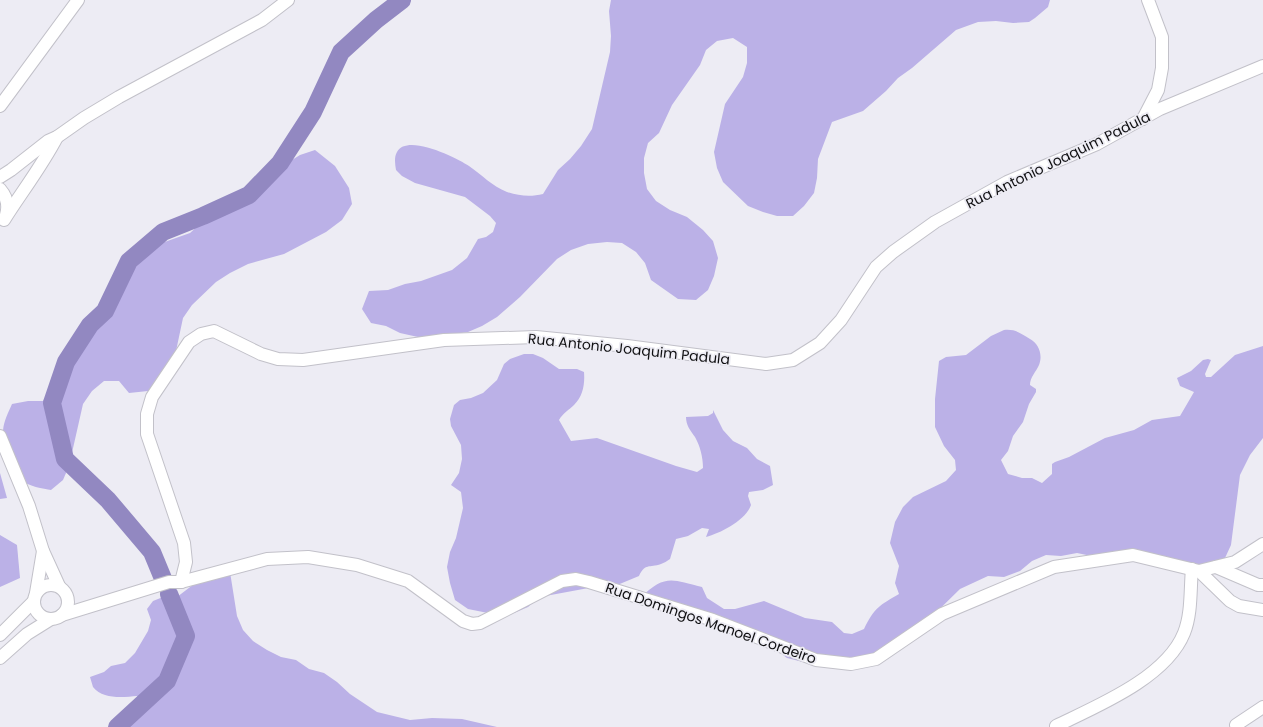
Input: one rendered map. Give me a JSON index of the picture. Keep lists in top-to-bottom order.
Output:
{
  "streets": {
    "street": ["Rua Antonio Joaquim Padula", "Rua Domingos Manoel Cordeiro"]
  },
  "crossings": [
    ["Rua Antonio Joaquim Padula", "Rua Domingos Manoel Cordeiro"]
  ]
}
